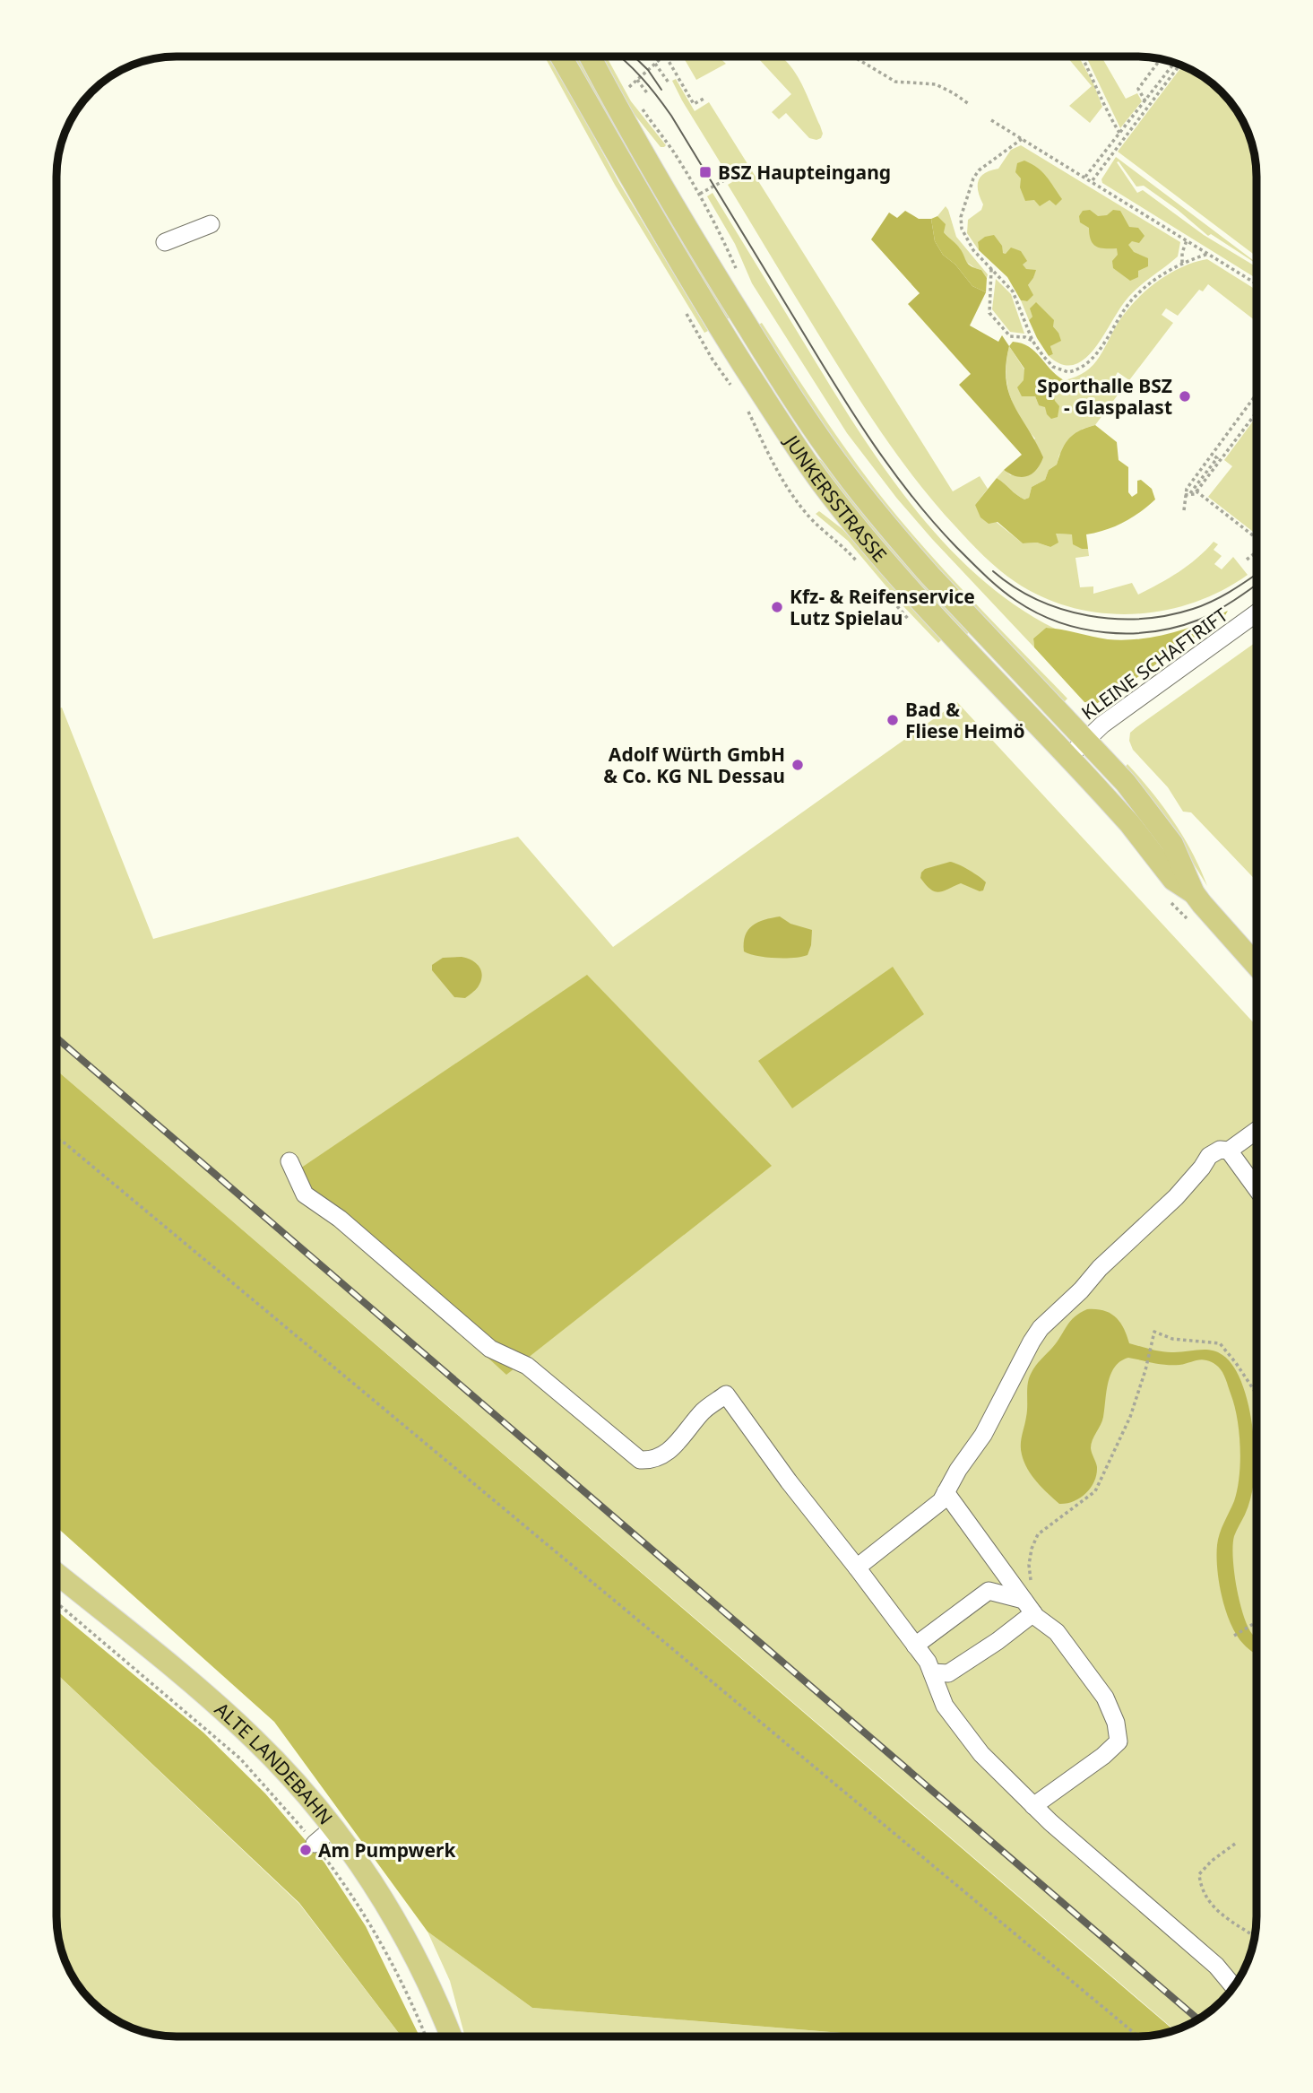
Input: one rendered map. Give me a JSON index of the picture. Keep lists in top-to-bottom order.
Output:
{
  "streets": {
    "main road": ["JUNKERSSTRASSE", "ALTE LANDEBAHN"],
    "street": ["KLEINE SCHAFTRIFT"]
  },
  "crossings": [
    ["JUNKERSSTRASSE", "KLEINE SCHAFTRIFT"]
  ],
  "places": {
    "transit": ["BSZ Haupteingang"],
    "other": [
      "Sporthalle BSZ - Glaspalast",
      "Kfz- & Reifenservice Lutz Spielau",
      "Bad & Fliese Heimö",
      "Adolf Würth GmbH & Co. KG NL Dessau",
      "Am Pumpwerk"
    ]
  }
}
